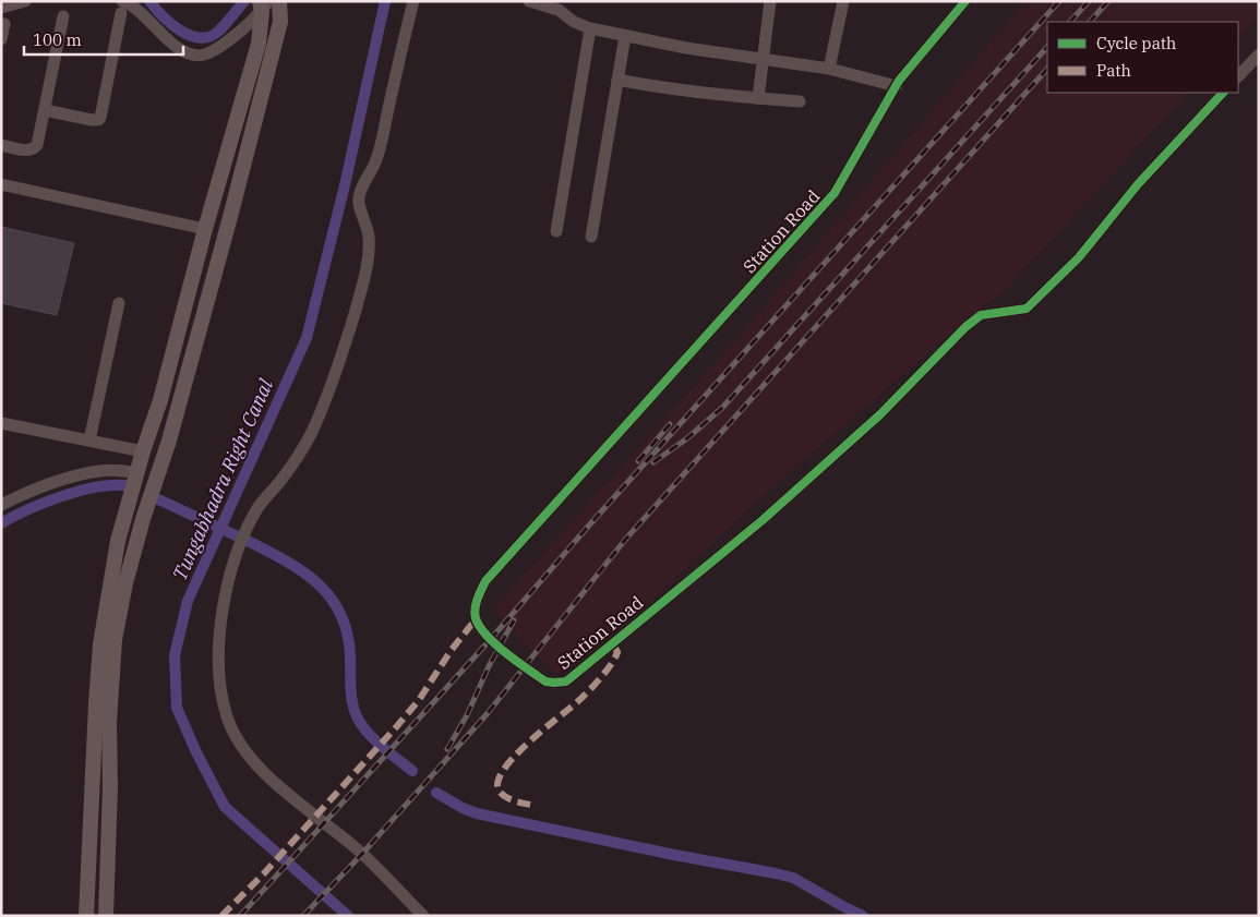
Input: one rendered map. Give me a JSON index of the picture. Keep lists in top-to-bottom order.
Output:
{
  "streets": {
    "street": ["Station Road"]
  },
  "water": ["Tungabhadra Right Canal"],
  "legend": ["Cycle path", "Path"],
  "scale_bar": "100 m"
}
